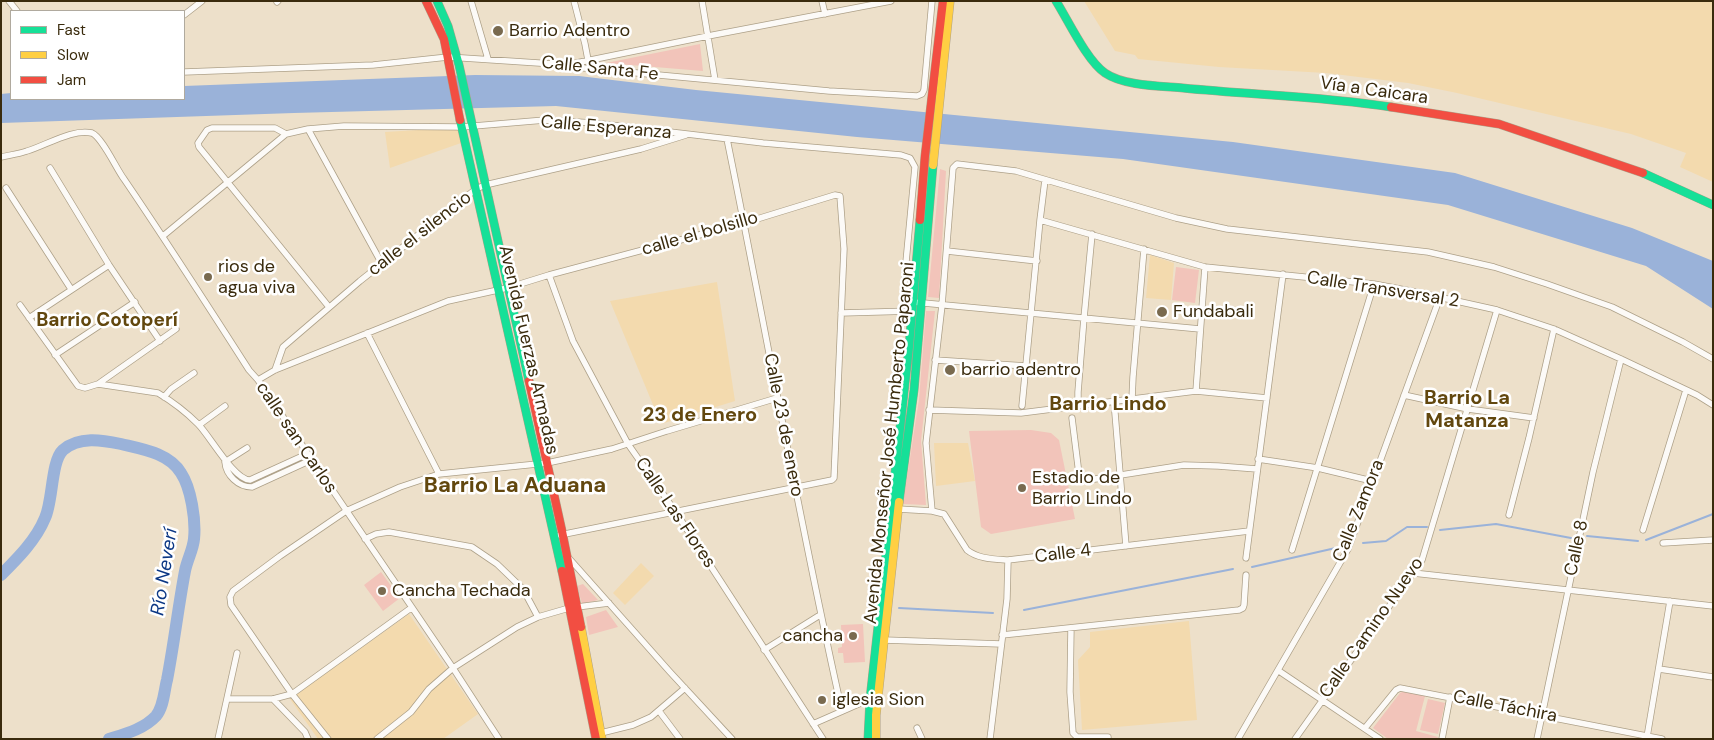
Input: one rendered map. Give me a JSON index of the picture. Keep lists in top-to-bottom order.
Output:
{
  "streets": {
    "street": [
      "Calle Santa Fe",
      "Vía a Caicara",
      "Calle Esperanza",
      "calle el silencio",
      "calle el bolsillo",
      "Calle Transversal 2",
      "Avenida Fuerzas Armadas",
      "Calle 23 de enero",
      "calle san Carlos",
      "Avenida Monseñor José Humberto Paparoni",
      "Calle Zamora",
      "Calle Las Flores",
      "Calle 8",
      "Calle 4",
      "Calle Camino Nuevo",
      "Calle Táchira"
    ]
  },
  "crossings": [
    ["Calle Santa Fe", "Avenida Fuerzas Armadas"],
    ["Calle Esperanza", "calle el silencio"],
    ["Calle Esperanza", "Avenida Fuerzas Armadas"],
    ["Calle Esperanza", "Calle 23 de enero"],
    ["Calle Esperanza", "Avenida Monseñor José Humberto Paparoni"],
    ["calle el silencio", "calle el bolsillo"],
    ["calle el silencio", "Avenida Fuerzas Armadas"],
    ["calle el bolsillo", "Avenida Fuerzas Armadas"],
    ["calle el bolsillo", "Calle 23 de enero"],
    ["calle el bolsillo", "calle san Carlos"],
    ["calle el bolsillo", "Calle Las Flores"],
    ["Calle Transversal 2", "Calle Zamora"],
    ["Calle Transversal 2", "Calle 8"],
    ["Calle Transversal 2", "Calle Camino Nuevo"],
    ["Calle 8", "Calle Táchira"]
  ],
  "districts": [
    "Barrio Cotoperí",
    "Barrio La Matanza",
    "Barrio Lindo",
    "23 de Enero",
    "Barrio La Aduana"
  ],
  "water": ["Río Neverí"],
  "places": [
    "Barrio Adentro",
    "rios de agua viva",
    "Fundabali",
    "barrio adentro",
    "Estadio de Barrio Lindo",
    "Cancha Techada",
    "cancha",
    "iglesia Sion"
  ],
  "legend": ["Fast", "Slow", "Jam"]
}
